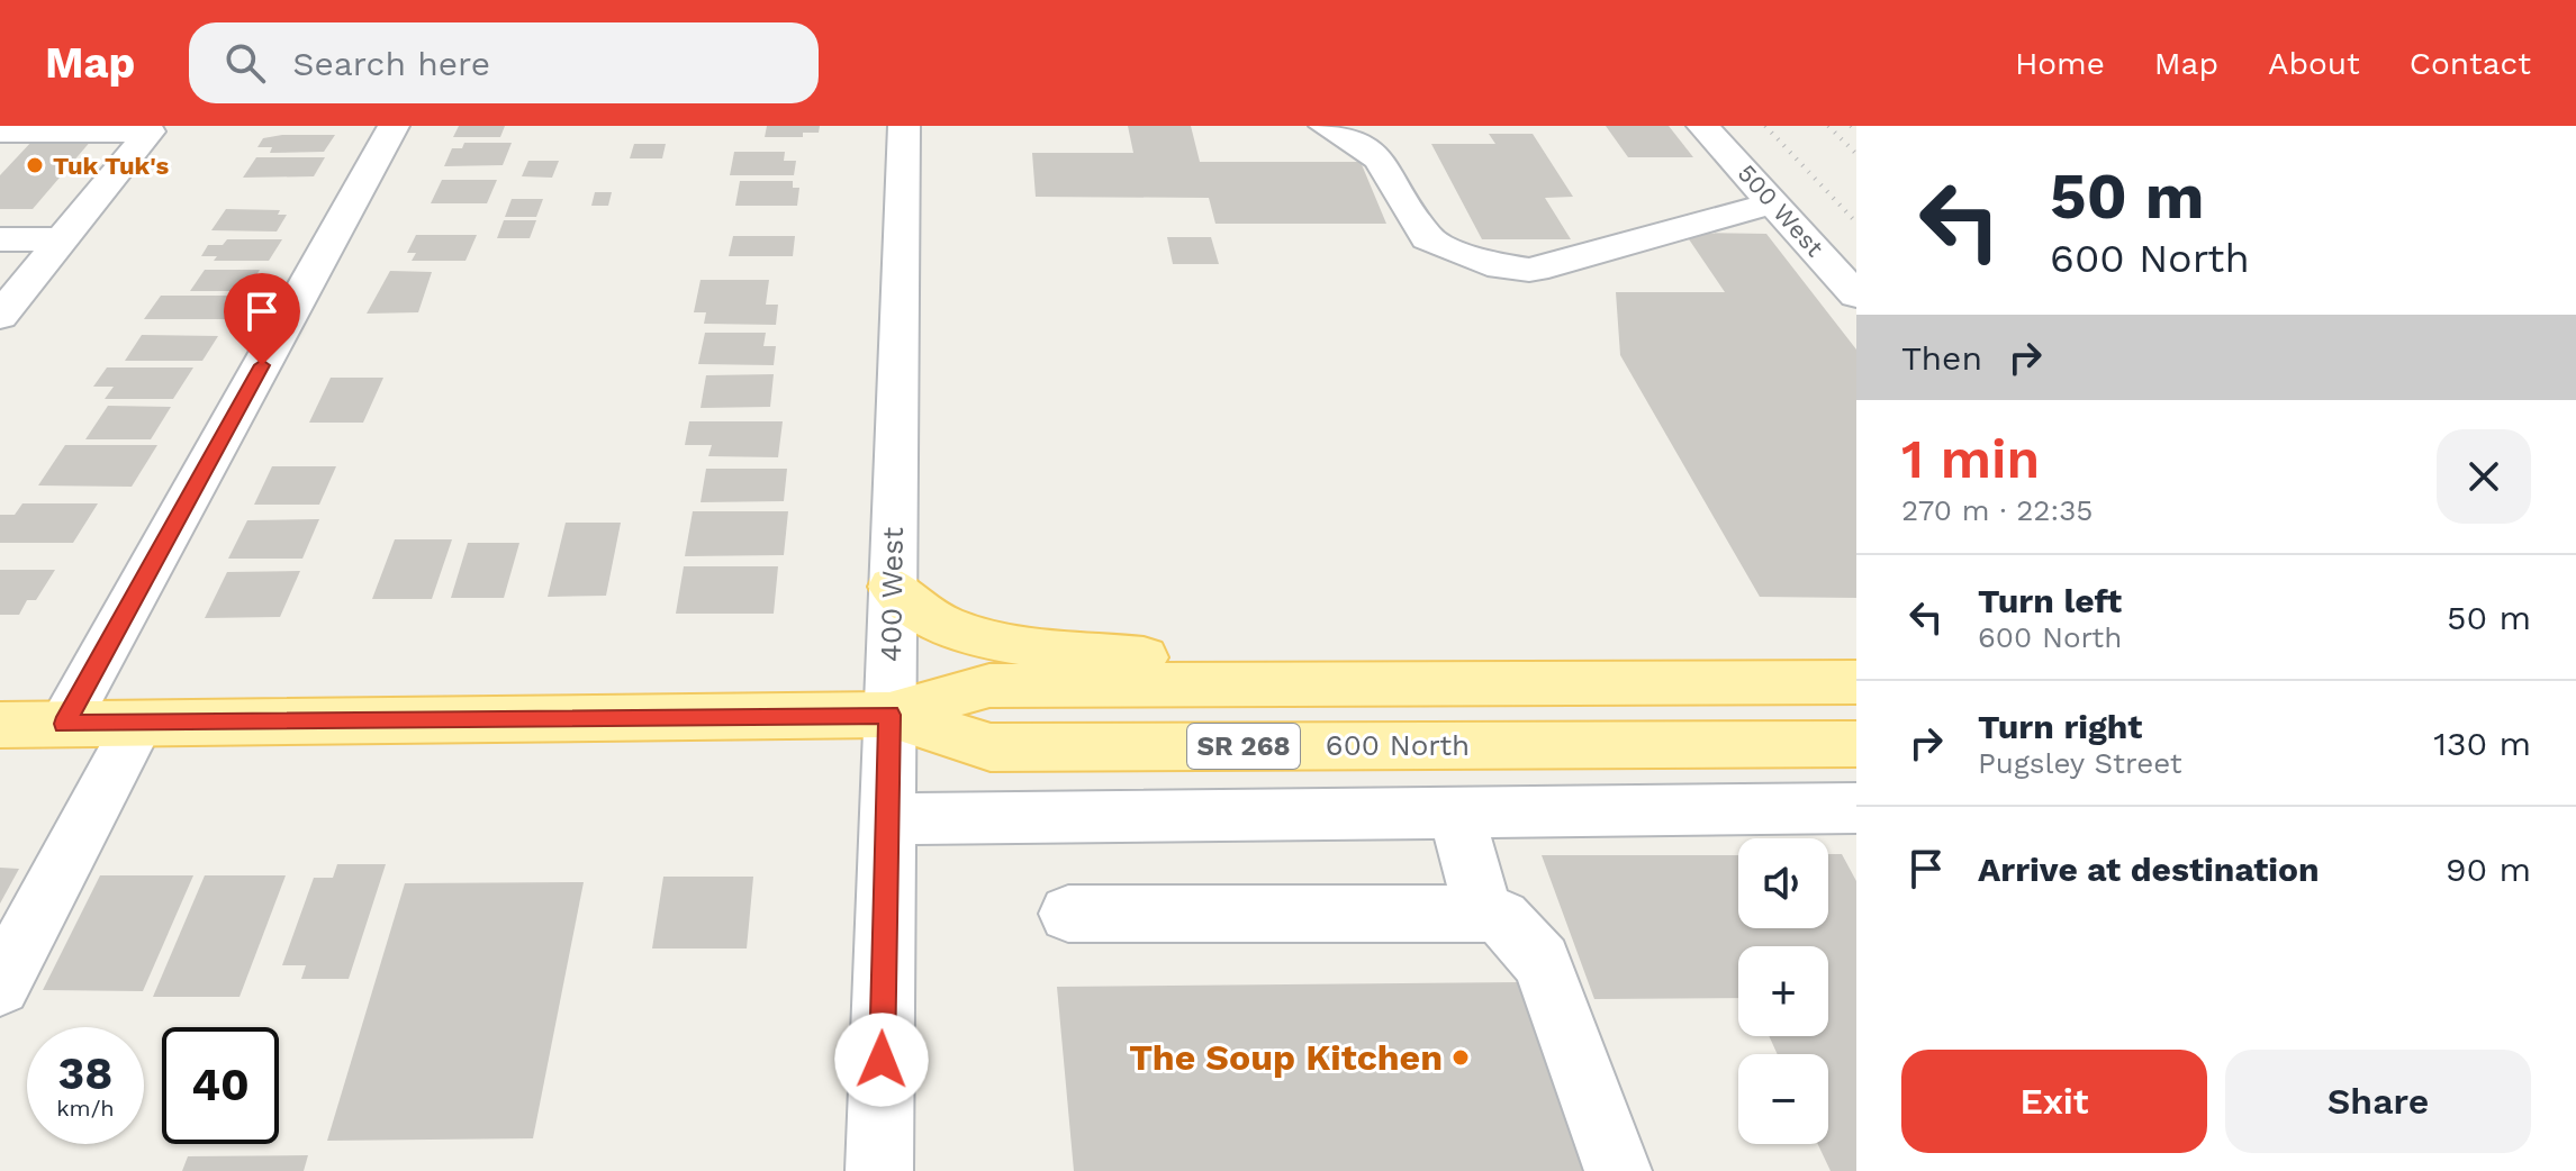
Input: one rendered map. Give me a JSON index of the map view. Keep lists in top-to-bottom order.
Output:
{
  "streets": {
    "main road": ["600 North", "SR 268"],
    "street": ["500 West", "400 West"]
  },
  "crossings": [
    ["400 West", "600 North"]
  ],
  "places": ["Tuk Tuk's", "The Soup Kitchen"],
  "page": {
    "header": "Map",
    "search": "Search here",
    "nav": [
      "Home",
      "Map",
      "About",
      "Contact"
    ],
    "turn": ["50 m", "600 North"],
    "then": "Then",
    "heading": ["1 min", "270 m · 22:35"],
    "list": [
      {
        "name": "Turn left",
        "note": "600 North",
        "value": "50 m"
      },
      {
        "name": "Turn right",
        "note": "Pugsley Street",
        "value": "130 m"
      },
      {
        "name": "Arrive at destination",
        "value": "90 m"
      }
    ],
    "map_buttons": ["+", "−"],
    "speed": "38 km/h",
    "limit": "40",
    "buttons": ["Exit", "Share"]
  }
}
